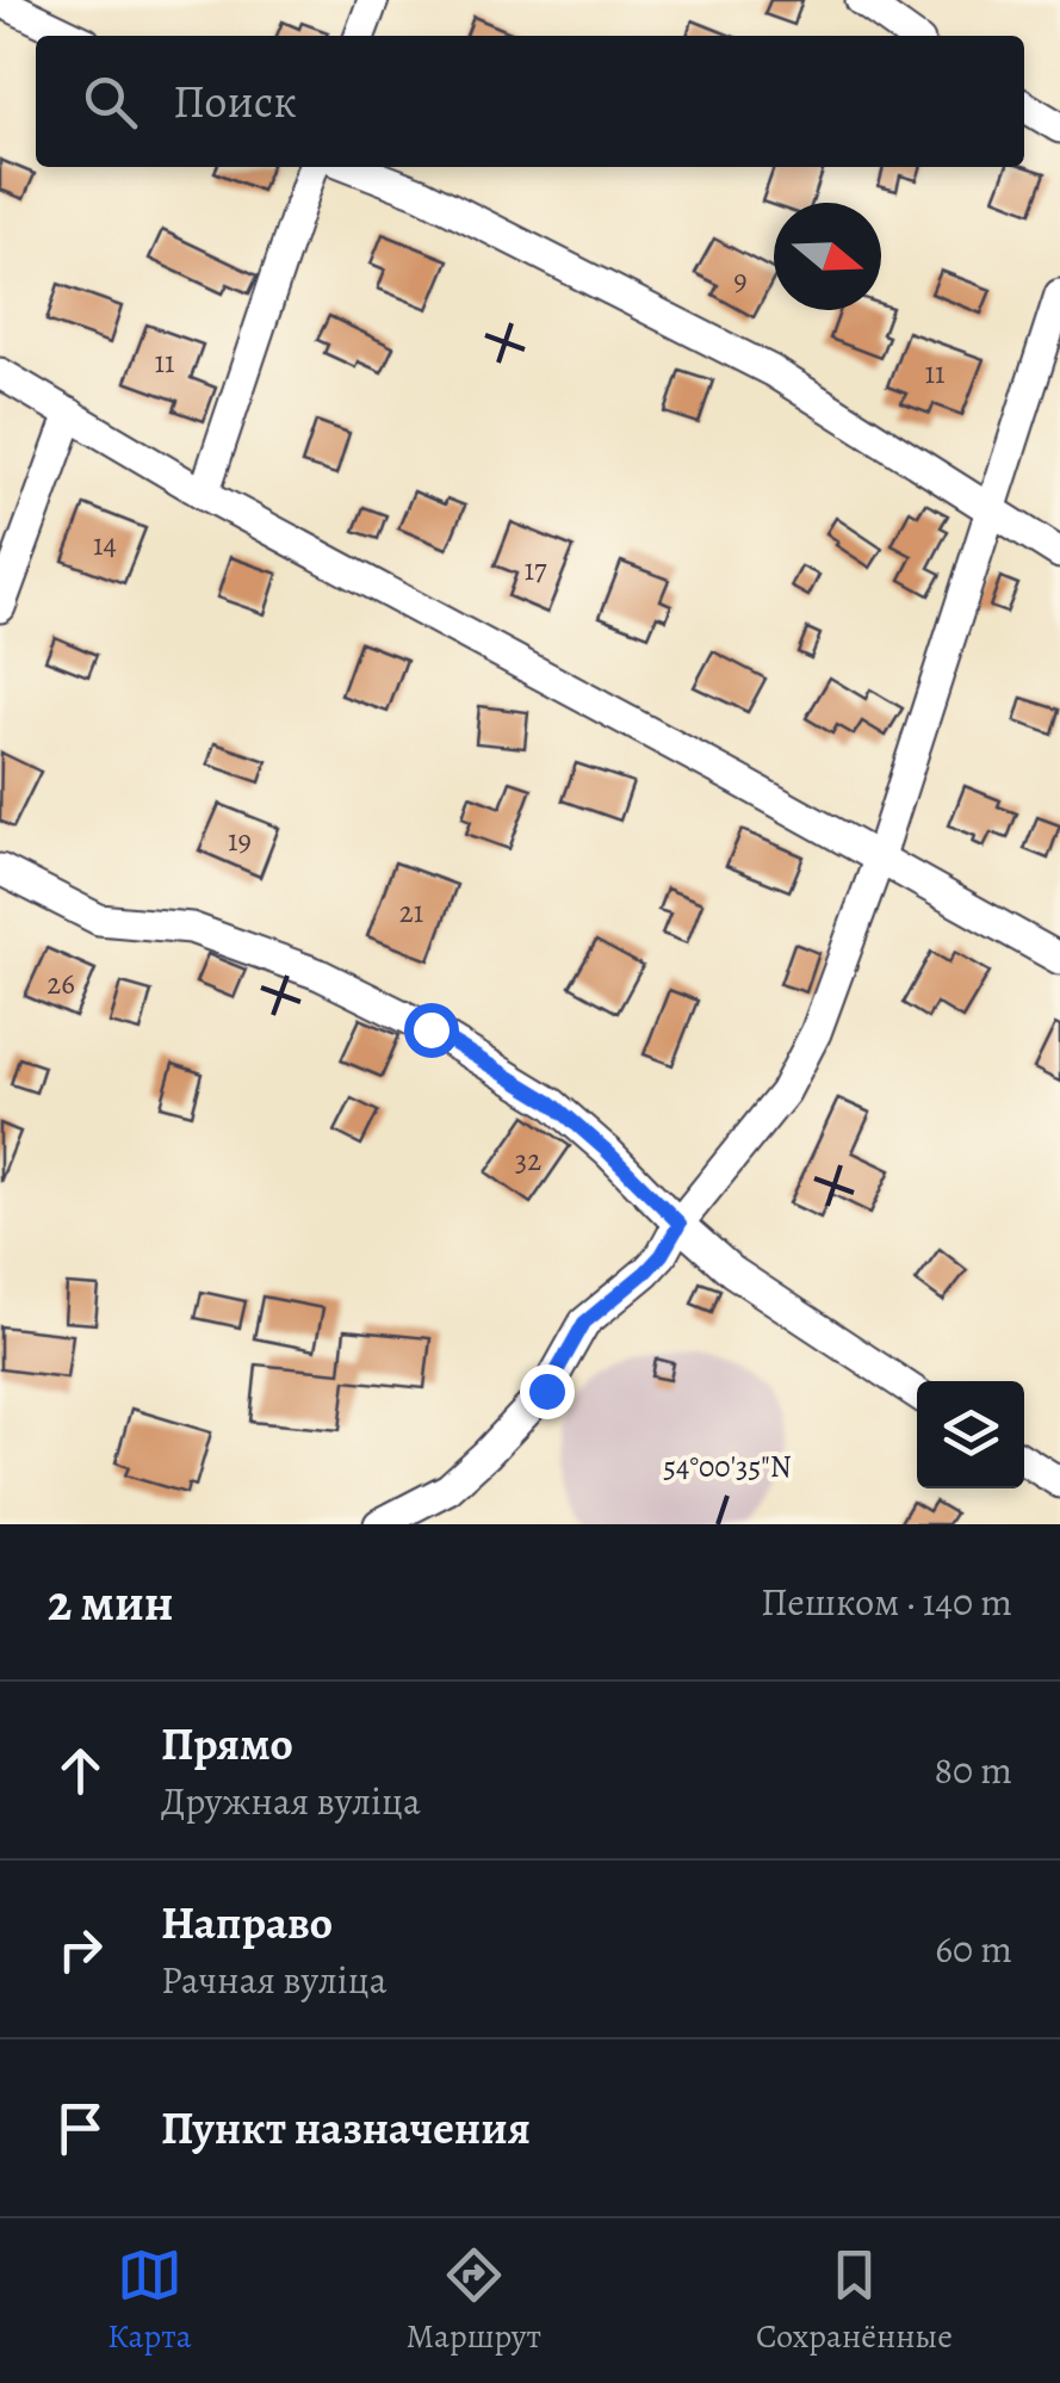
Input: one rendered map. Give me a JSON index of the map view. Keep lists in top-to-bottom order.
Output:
{
  "house_numbers": [
    "9",
    "11",
    "11",
    "14",
    "17",
    "19",
    "21",
    "26",
    "32"
  ],
  "north": "right",
  "page": {
    "search": "Поиск",
    "heading": ["2 мин", "Пешком · 140 m"],
    "list": [
      ["Прямо", "Дружная вуліца", "80 m"],
      ["Направо", "Рачная вуліца", "60 m"],
      "Пункт назначения"
    ],
    "nav": ["Карта", "Маршрут", "Сохранённые"]
  },
  "coordinates": ["54°00'35\"N"]
}
